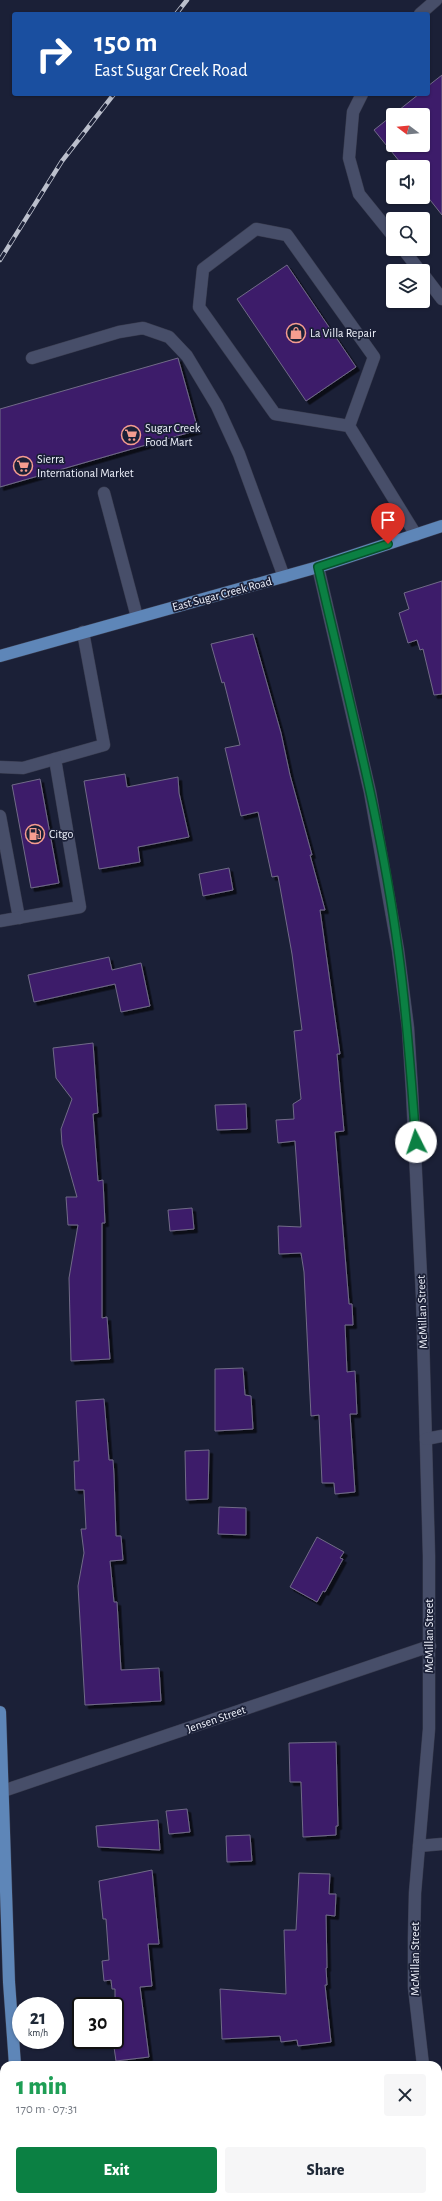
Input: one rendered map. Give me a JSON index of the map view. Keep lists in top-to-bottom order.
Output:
{
  "streets": {
    "main road": ["East Sugar Creek Road"],
    "street": ["McMillan Street", "Jensen Street"]
  },
  "crossings": [
    ["East Sugar Creek Road", "McMillan Street"],
    ["McMillan Street", "Jensen Street"]
  ],
  "places": {
    "shop": ["La Villa Repair"],
    "supermarket": ["Sugar Creek Food Mart", "Sierra International Market"],
    "fuel station": ["Citgo"]
  },
  "north": "left",
  "page": {
    "turn": ["150 m", "East Sugar Creek Road"],
    "speed": "21 km/h",
    "limit": "30",
    "heading": ["1 min", "170 m · 07:31"],
    "buttons": ["Exit", "Share"]
  }
}
